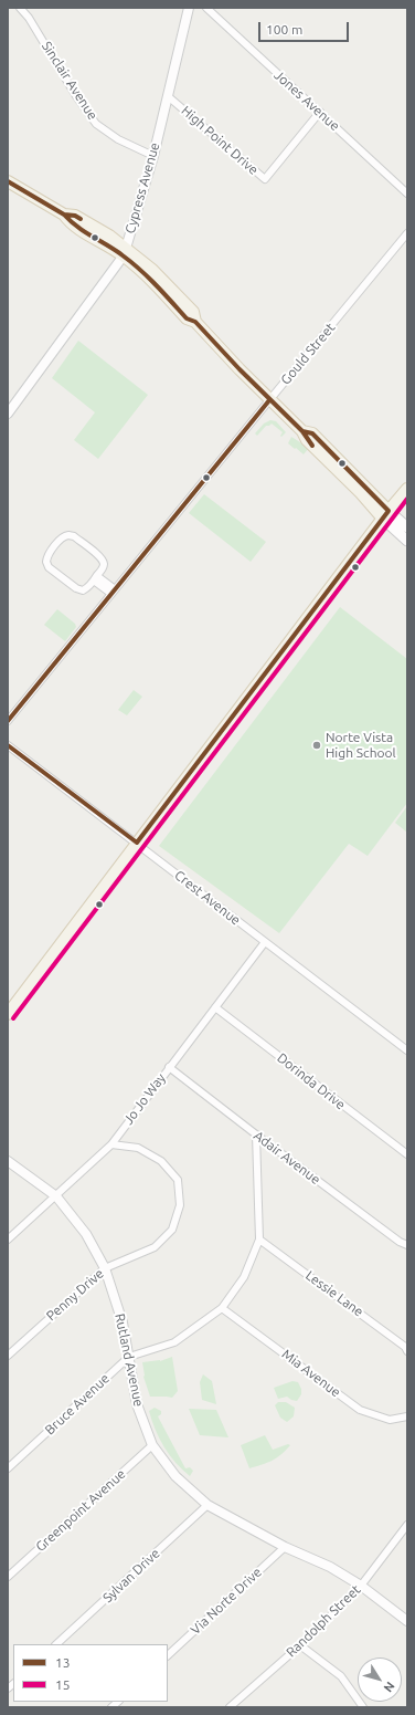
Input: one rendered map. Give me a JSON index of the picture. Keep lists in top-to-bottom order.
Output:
{
  "streets": {
    "street": [
      "Sinclair Avenue",
      "Jones Avenue",
      "High Point Drive",
      "Cypress Avenue",
      "Gould Street",
      "Crest Avenue",
      "Dorinda Drive",
      "Jo Jo Way",
      "Adair Avenue",
      "Lessie Lane",
      "Penny Drive",
      "Rutland Avenue",
      "Mia Avenue",
      "Bruce Avenue",
      "Greenpoint Avenue",
      "Sylvan Drive",
      "Via Norte Drive",
      "Randolph Street"
    ]
  },
  "crossings": [
    ["Sinclair Avenue", "Cypress Avenue"],
    ["Jones Avenue", "High Point Drive"],
    ["High Point Drive", "Cypress Avenue"],
    ["Crest Avenue", "Jo Jo Way"],
    ["Dorinda Drive", "Jo Jo Way"],
    ["Jo Jo Way", "Adair Avenue"],
    ["Jo Jo Way", "Penny Drive"],
    ["Jo Jo Way", "Rutland Avenue"],
    ["Adair Avenue", "Bruce Avenue"],
    ["Lessie Lane", "Bruce Avenue"],
    ["Penny Drive", "Rutland Avenue"],
    ["Rutland Avenue", "Bruce Avenue"],
    ["Rutland Avenue", "Greenpoint Avenue"],
    ["Rutland Avenue", "Sylvan Drive"],
    ["Rutland Avenue", "Via Norte Drive"],
    ["Rutland Avenue", "Randolph Street"],
    ["Mia Avenue", "Bruce Avenue"]
  ],
  "places": ["Norte Vista High School"],
  "lines": ["transit line 13", "transit line 15"],
  "legend": ["13", "15"],
  "scale_bar": "100 m",
  "north": "bottom right"
}
